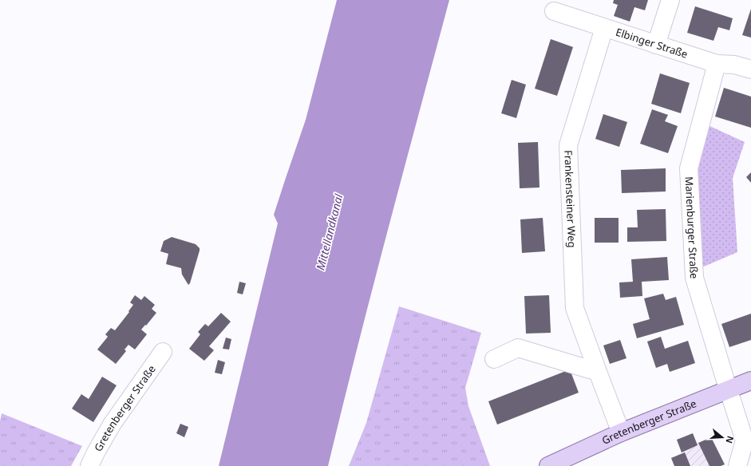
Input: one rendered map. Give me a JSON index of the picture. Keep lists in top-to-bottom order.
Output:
{
  "streets": {
    "main road": ["Gretenberger Straße"],
    "street": ["Elbinger Straße", "Frankensteiner Weg", "Marienburger Straße"]
  },
  "crossings": [
    ["Elbinger Straße", "Frankensteiner Weg"],
    ["Elbinger Straße", "Marienburger Straße"],
    ["Frankensteiner Weg", "Gretenberger Straße"],
    ["Marienburger Straße", "Gretenberger Straße"]
  ],
  "water": ["Mittellandkanal"],
  "north": "right"
}
